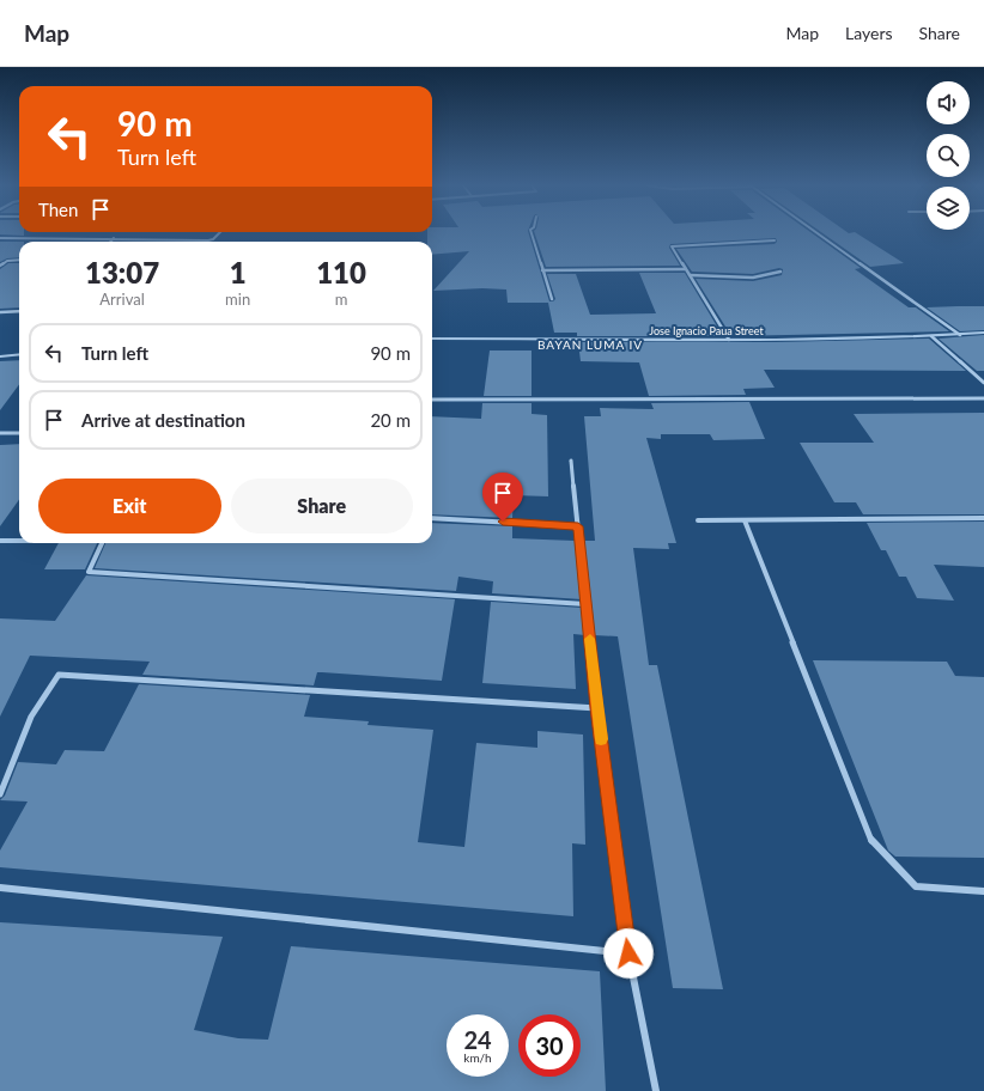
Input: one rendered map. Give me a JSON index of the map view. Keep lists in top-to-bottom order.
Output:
{
  "streets": {
    "street": ["Jose Ignacio Paua Street"]
  },
  "districts": ["BAYAN LUMA IV"],
  "page": {
    "header": "Map",
    "nav": ["Map", "Layers", "Share"],
    "turn": ["90 m", "Turn left"],
    "then": "Then",
    "eta": [
      "13:07",
      "Arrival",
      "1",
      "min",
      "110",
      "m"
    ],
    "list": [
      {
        "name": "Turn left",
        "value": "90 m"
      },
      {
        "name": "Arrive at destination",
        "value": "20 m"
      }
    ],
    "buttons": ["Exit", "Share"],
    "speed": "24 km/h",
    "limit": "30"
  }
}
